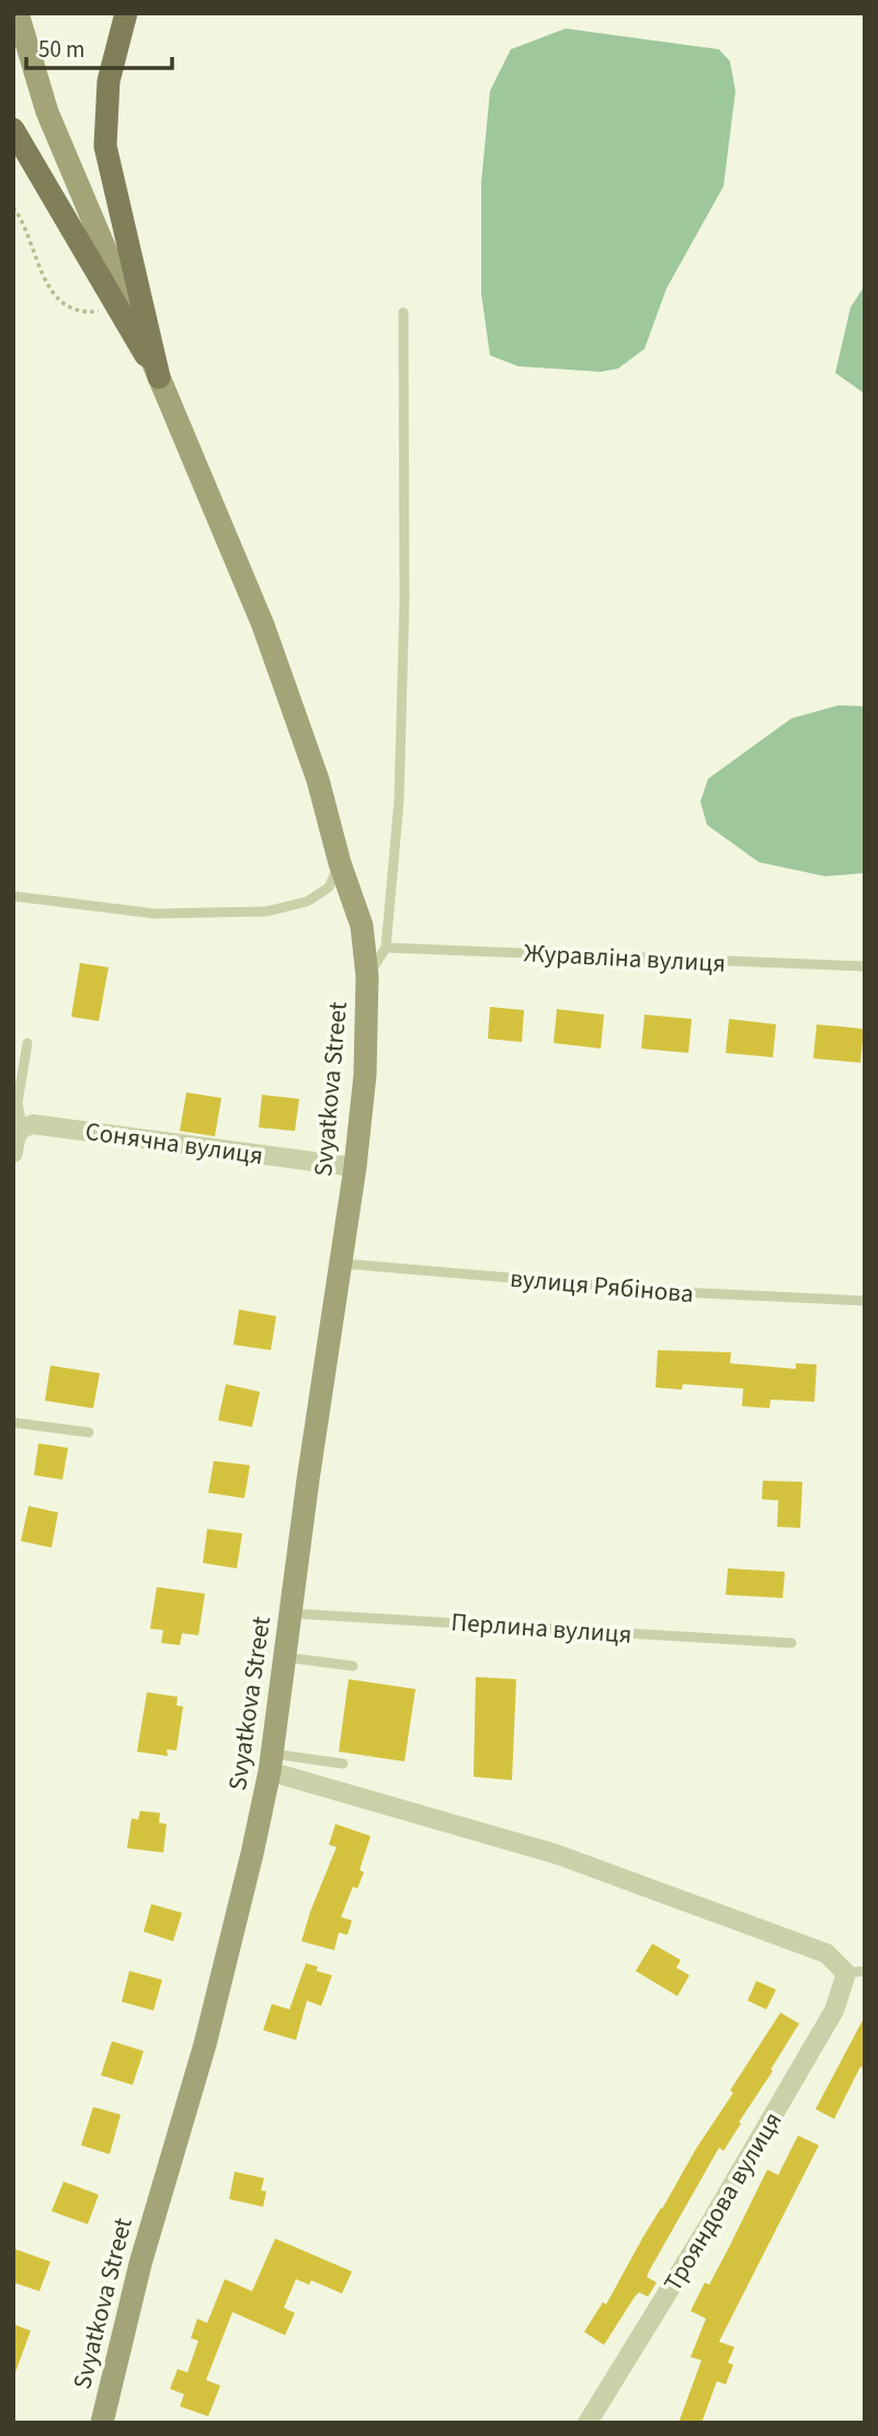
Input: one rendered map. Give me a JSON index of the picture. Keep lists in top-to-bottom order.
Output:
{
  "streets": {
    "main road": ["Svyatkova Street"],
    "street": ["Сонячна вулиця", "Трояндова вулиця"],
    "lane": ["Журавліна вулиця", "вулиця Рябінова", "Перлина вулиця"]
  },
  "crossings": [
    ["Svyatkova Street", "Сонячна вулиця"],
    ["Svyatkova Street", "вулиця Рябінова"],
    ["Svyatkova Street", "Перлина вулиця"]
  ],
  "scale_bar": "50 m"
}
